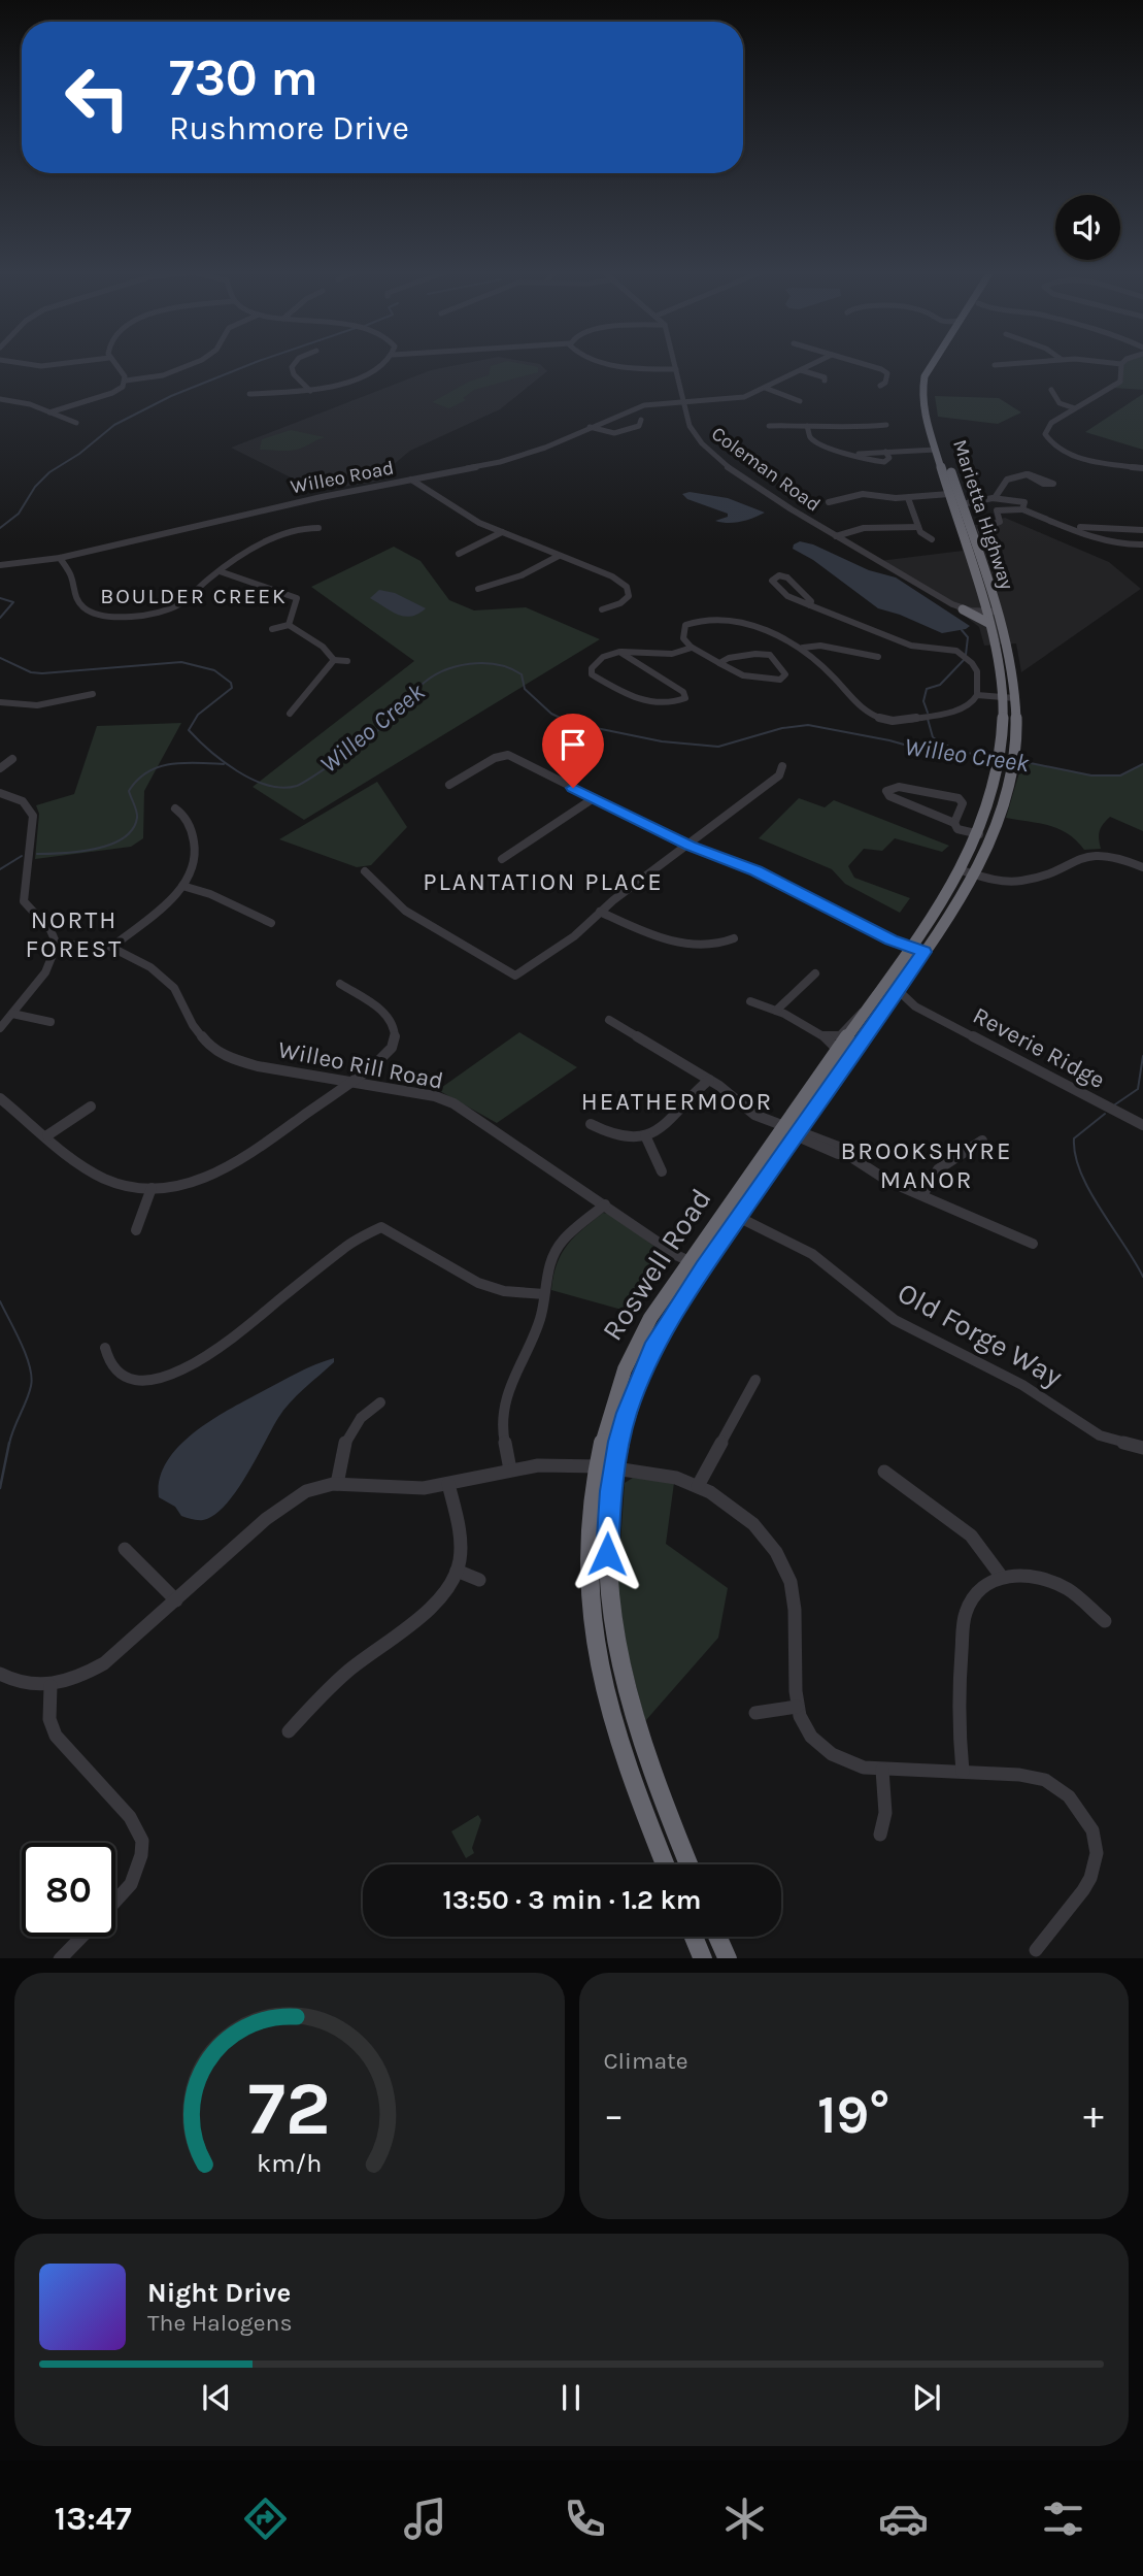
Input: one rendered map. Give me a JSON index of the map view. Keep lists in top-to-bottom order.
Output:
{
  "streets": {
    "highway": ["Marietta Highway", "Roswell Road"],
    "street": [
      "Coleman Road",
      "Willeo Road",
      "Reverie Ridge",
      "Willeo Rill Road",
      "Old Forge Way"
    ]
  },
  "crossings": [
    ["Coleman Road", "Willeo Road"],
    ["Marietta Highway", "Roswell Road"],
    ["Willeo Rill Road", "Roswell Road"],
    ["Roswell Road", "Old Forge Way"]
  ],
  "districts": [
    "BOULDER CREEK",
    "PLANTATION PLACE",
    "NORTH FOREST",
    "HEATHERMOOR",
    "BROOKSHYRE MANOR"
  ],
  "water": ["Willeo Creek"],
  "page": {
    "turn": ["730 m", "Rushmore Drive"],
    "limit": "80",
    "trip": "13:50 · 3 min · 1.2 km",
    "tile": "Climate",
    "heat": ["−", "19°", "+"],
    "song": ["Night Drive", "The Halogens"],
    "tabs": "13:47",
    "gauge": ["72", "km/h"]
  }
}
